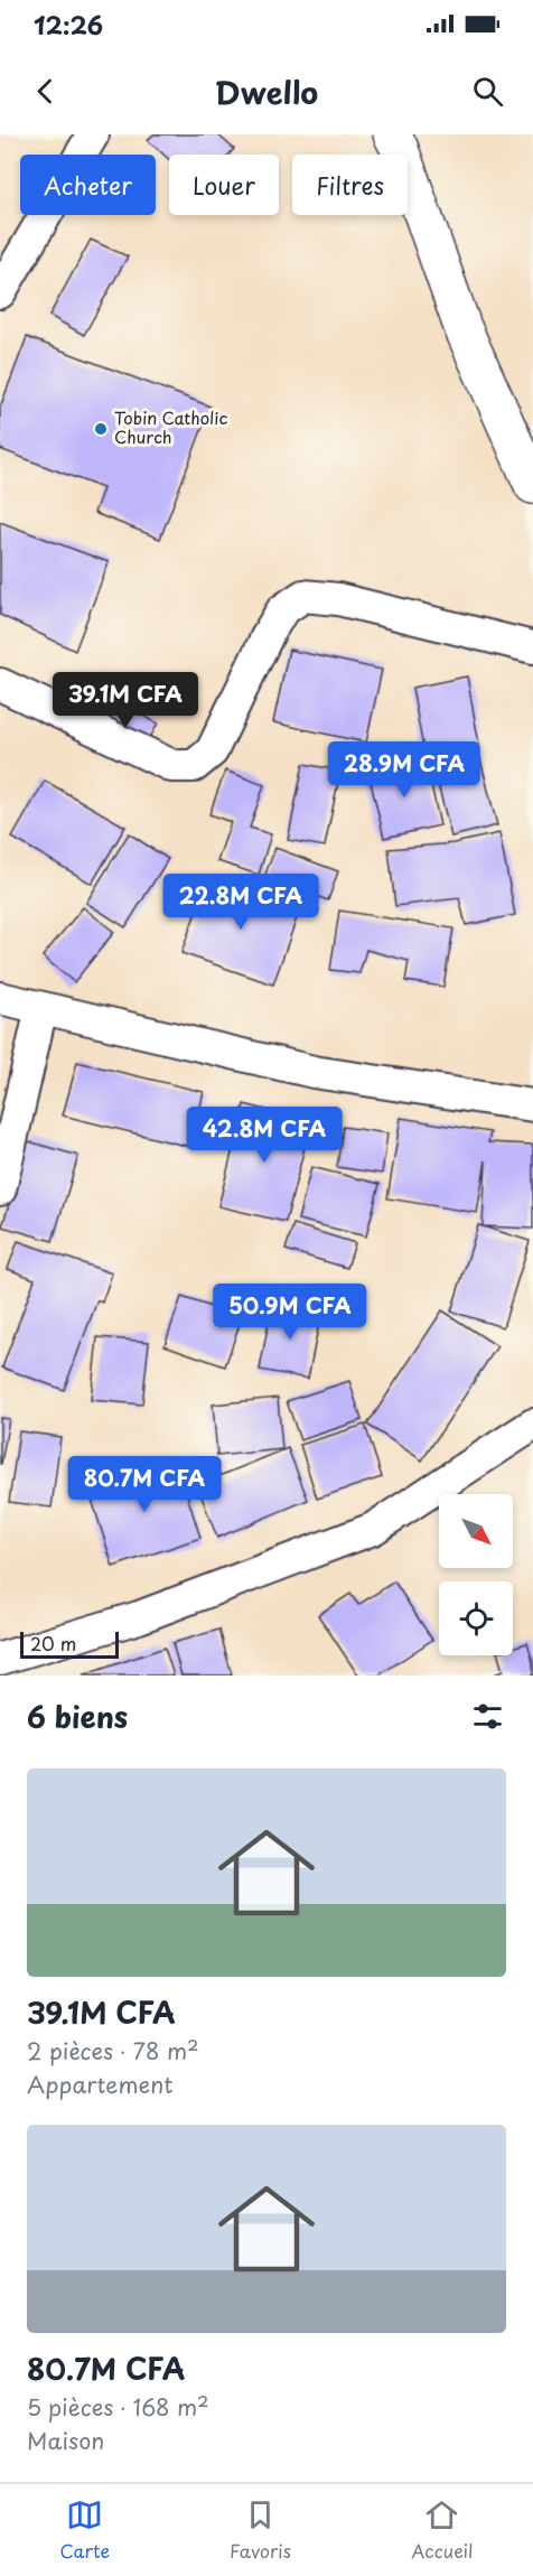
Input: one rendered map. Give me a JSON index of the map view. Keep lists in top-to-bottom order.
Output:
{
  "places": ["Tobin Catholic Church"],
  "scale_bar": "20 m",
  "north": "bottom right",
  "page": {
    "status": "12:26",
    "header": "Dwello",
    "chip": ["Acheter", "Louer", "Filtres"],
    "price": [
      "39.1M CFA",
      "28.9M CFA",
      "22.8M CFA",
      "42.8M CFA",
      "50.9M CFA",
      "80.7M CFA"
    ],
    "scale": "20 m",
    "heading": "6 biens",
    "list": [
      {
        "name": "39.1M CFA",
        "note": "2 pièces · 78 m² · Appartement"
      },
      {
        "name": "80.7M CFA",
        "note": "5 pièces · 168 m² · Maison"
      }
    ],
    "tabs": ["Carte", "Favoris", "Accueil"]
  }
}
